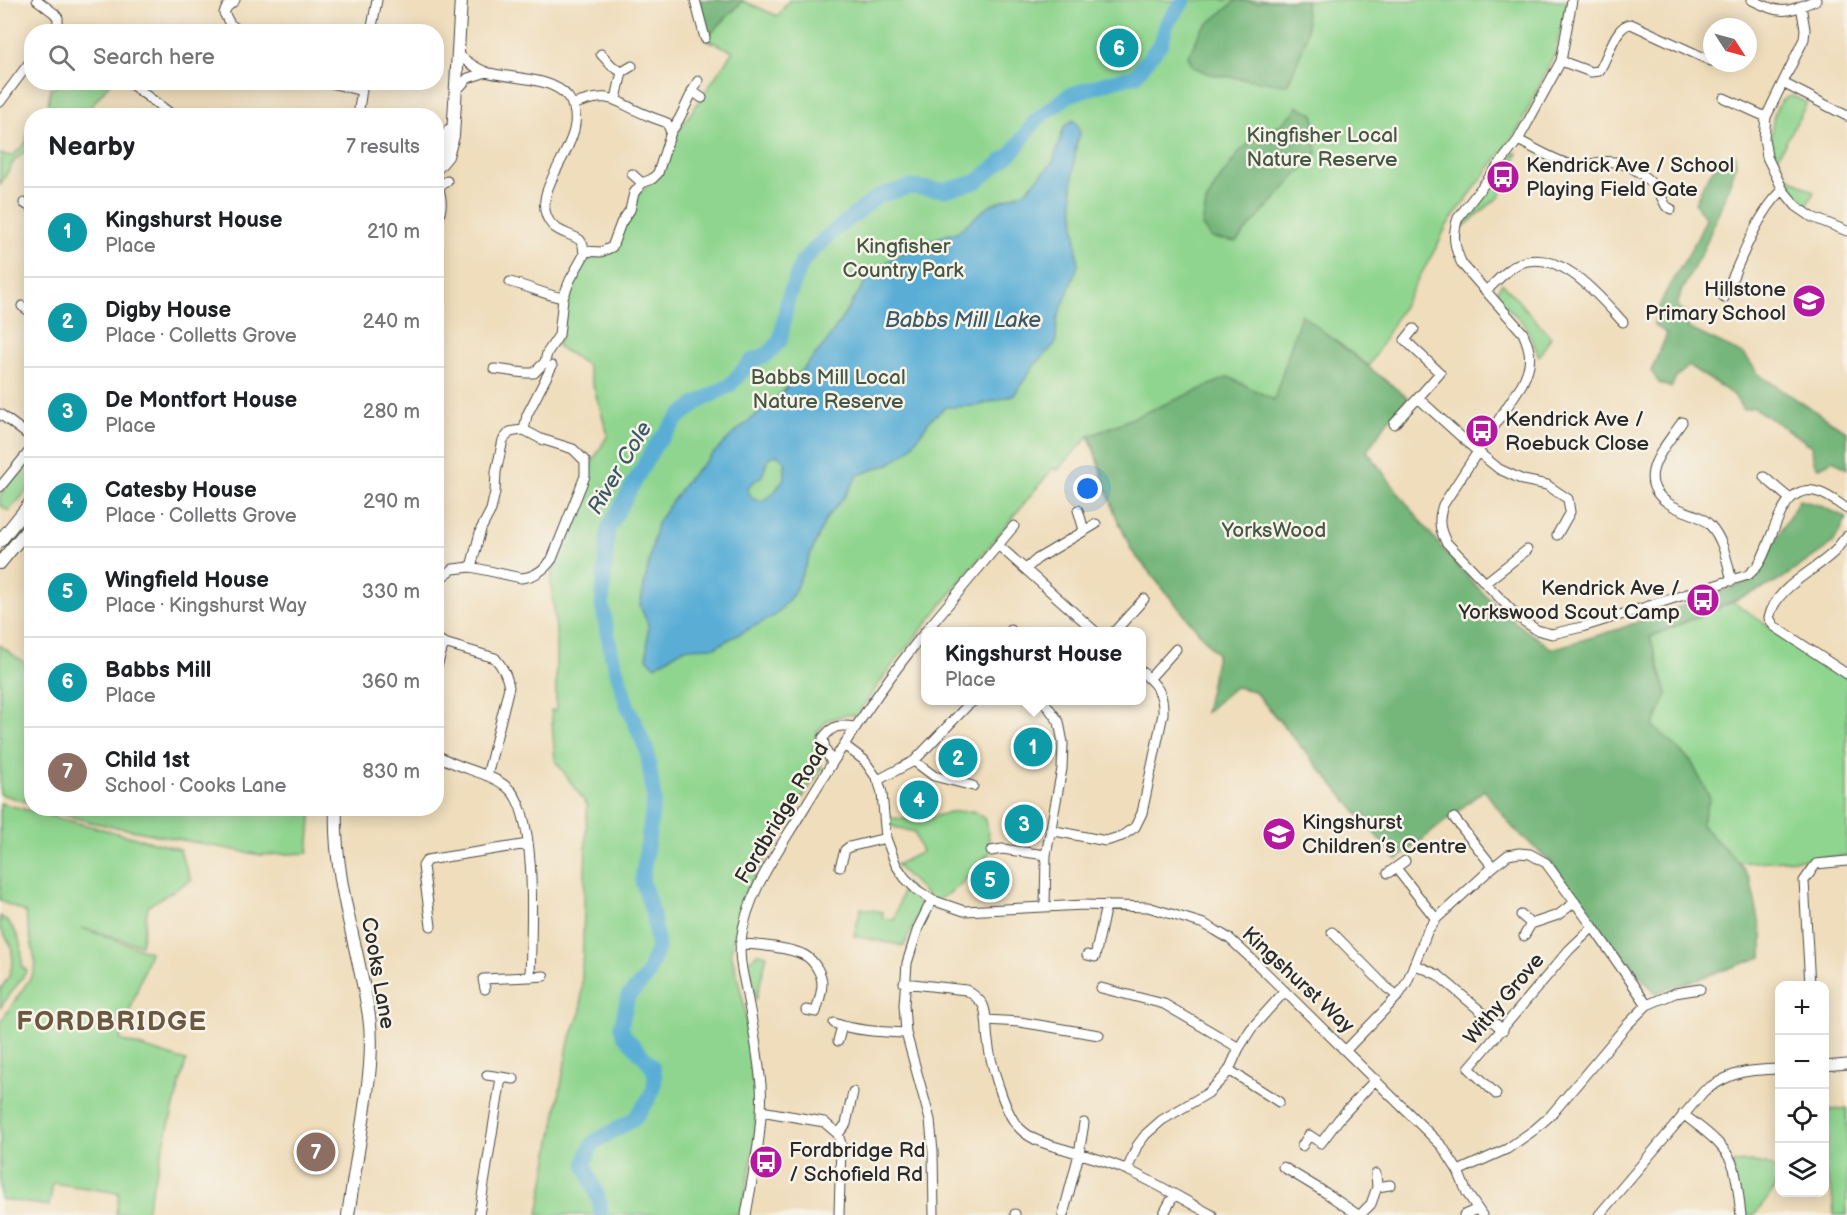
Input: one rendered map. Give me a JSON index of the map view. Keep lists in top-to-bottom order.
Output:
{
  "streets": {
    "street": [
      "Fordbridge Road",
      "Cooks Lane",
      "Kingshurst Way",
      "Withy Grove"
    ]
  },
  "crossings": [
    ["Fordbridge Road", "Kingshurst Way"]
  ],
  "districts": ["FORDBRIDGE"],
  "water": ["Babbs Mill Lake", "River Cole"],
  "parks": [
    "Kingfisher Local Nature Reserve",
    "Kingfisher Country Park",
    "Babbs Mill Local Nature Reserve",
    "YorksWood"
  ],
  "places": {
    "bus stop": [
      "Kendrick Ave / School Playing Field Gate",
      "Kendrick Ave / Roebuck Close",
      "Kendrick Ave / Yorkswood Scout Camp",
      "Fordbridge Rd / Schofield Rd"
    ],
    "school or university": ["Hillstone Primary School", "Kingshurst Children’s Centre"]
  },
  "north": "bottom right",
  "page": {
    "search": "Search here",
    "pins": [
      "6",
      "1",
      "2",
      "4",
      "3",
      "5",
      "7"
    ],
    "heading": ["Nearby", "7 results"],
    "list": [
      {
        "mark": "1",
        "name": "Kingshurst House",
        "note": "Place",
        "value": "210 m"
      },
      {
        "mark": "2",
        "name": "Digby House",
        "note": "Place · Colletts Grove",
        "value": "240 m"
      },
      {
        "mark": "3",
        "name": "De Montfort House",
        "note": "Place",
        "value": "280 m"
      },
      {
        "mark": "4",
        "name": "Catesby House",
        "note": "Place · Colletts Grove",
        "value": "290 m"
      },
      {
        "mark": "5",
        "name": "Wingfield House",
        "note": "Place · Kingshurst Way",
        "value": "330 m"
      },
      {
        "mark": "6",
        "name": "Babbs Mill",
        "note": "Place",
        "value": "360 m"
      },
      {
        "mark": "7",
        "name": "Child 1st",
        "note": "School · Cooks Lane",
        "value": "830 m"
      }
    ],
    "popup": ["Kingshurst House", "Place"],
    "map_buttons": ["+", "−"]
  }
}
